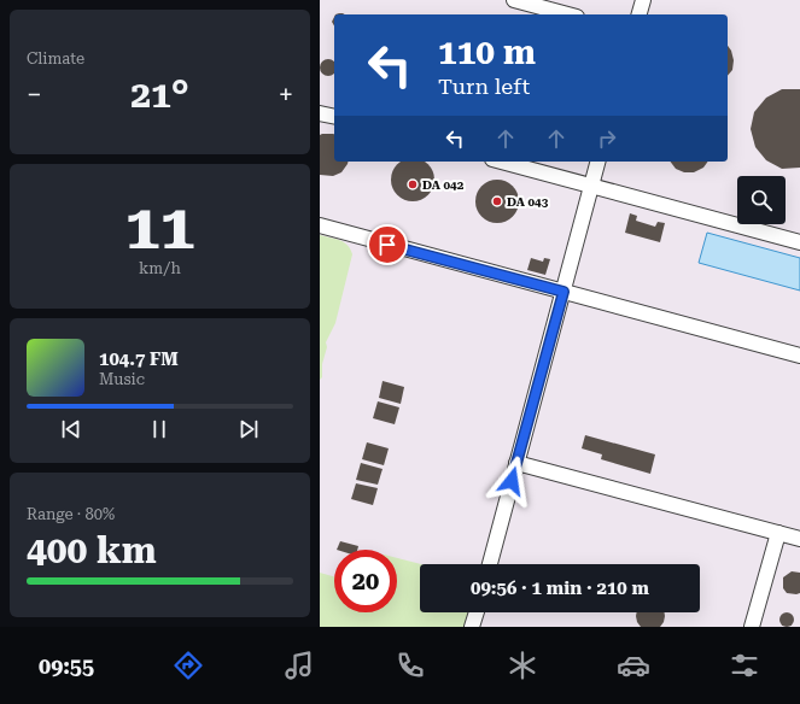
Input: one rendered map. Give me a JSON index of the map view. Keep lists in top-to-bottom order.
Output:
{
  "places": ["DA 042", "DA 043"],
  "page": {
    "tile": [
      "Climate",
      ["11", "km/h"],
      ["Range · 80%", "400 km"]
    ],
    "turn": ["110 m", "Turn left"],
    "heat": ["−", "21°", "+"],
    "song": ["104.7 FM", "Music"],
    "limit": "20",
    "trip": "09:56 · 1 min · 210 m",
    "tabs": "09:55"
  }
}
